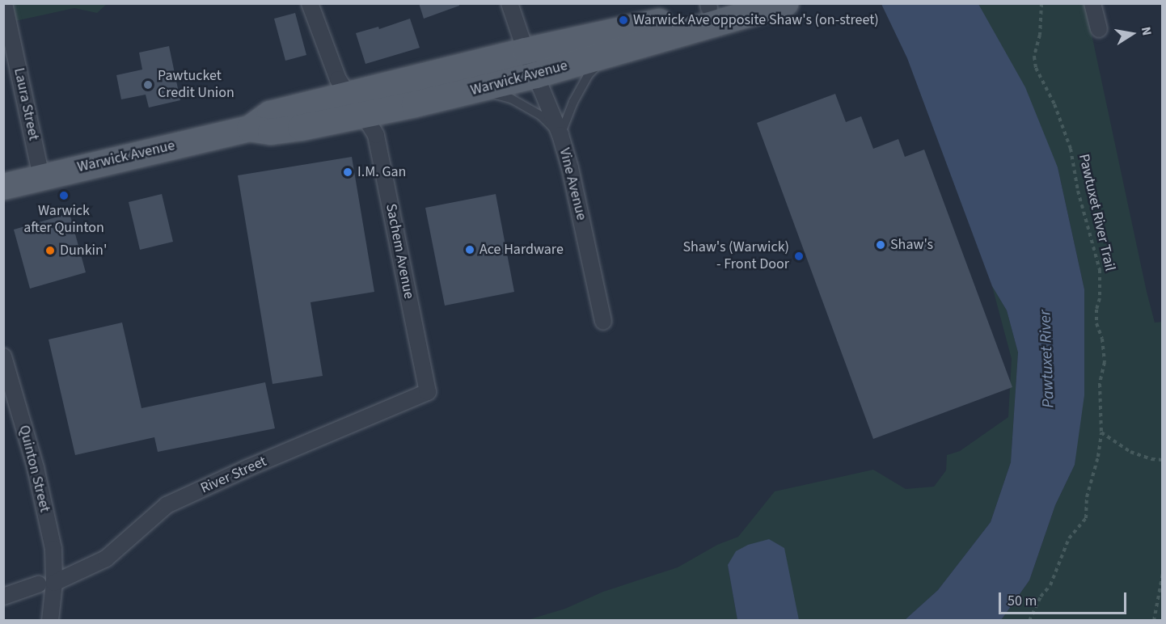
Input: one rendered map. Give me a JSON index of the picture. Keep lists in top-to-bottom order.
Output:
{
  "streets": {
    "main road": ["Warwick Avenue"],
    "street": [
      "Laura Street",
      "Vine Avenue",
      "Sachem Avenue",
      "Quinton Street",
      "River Street"
    ],
    "path": ["Pawtuxet River Trail"]
  },
  "crossings": [
    ["Warwick Avenue", "Laura Street"],
    ["Warwick Avenue", "Vine Avenue"],
    ["Warwick Avenue", "Sachem Avenue"],
    ["Sachem Avenue", "River Street"],
    ["Quinton Street", "River Street"]
  ],
  "water": ["Pawtuxet River"],
  "places": [
    "Warwick Ave opposite Shaw's (on-street)",
    "Pawtucket Credit Union",
    "I.M. Gan",
    "Warwick after Quinton",
    "Shaw's",
    "Ace Hardware",
    "Dunkin'",
    "Shaw's (Warwick) - Front Door"
  ],
  "scale_bar": "50 m",
  "north": "right"
}
